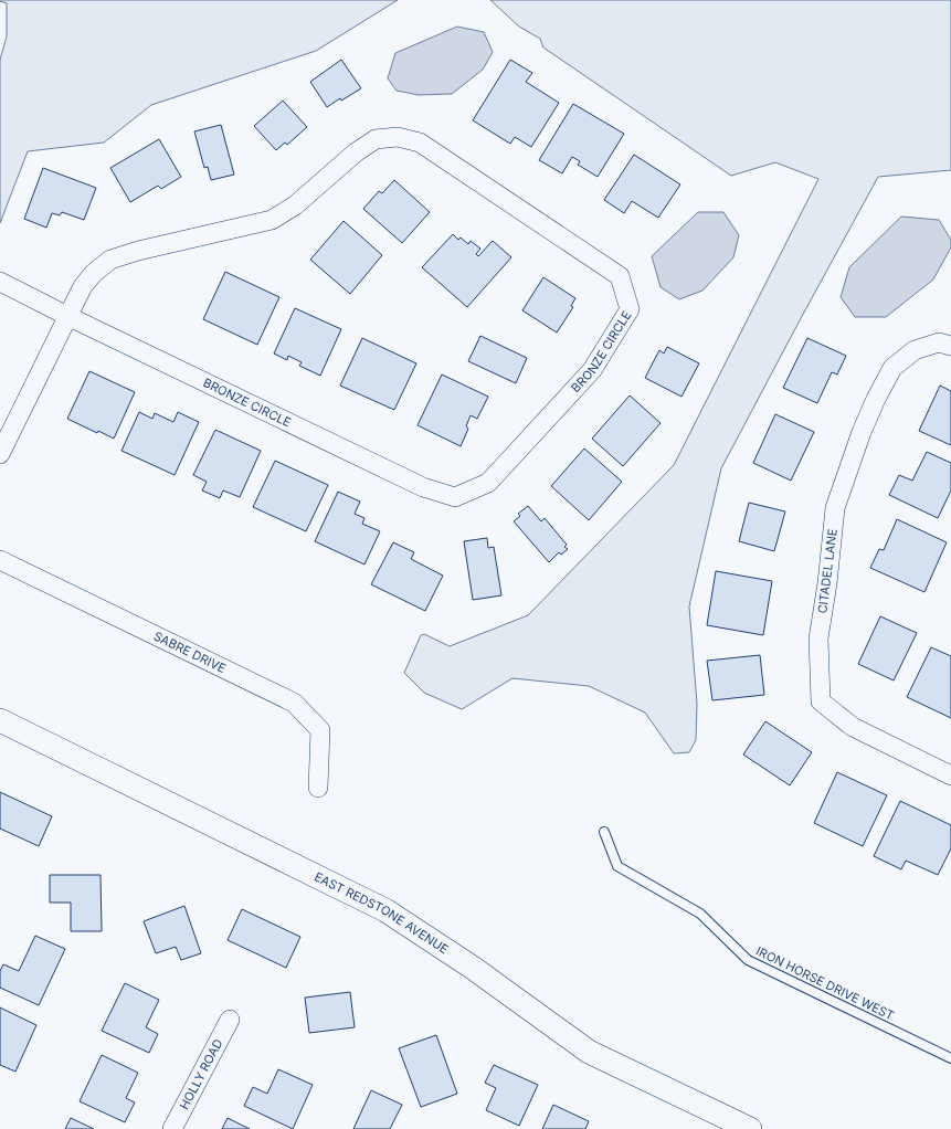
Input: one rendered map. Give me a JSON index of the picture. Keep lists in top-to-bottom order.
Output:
{
  "streets": {
    "street": [
      "BRONZE CIRCLE",
      "CITADEL LANE",
      "SABRE DRIVE",
      "EAST REDSTONE AVENUE",
      "HOLLY ROAD"
    ],
    "lane": ["IRON HORSE DRIVE WEST"]
  }
}
